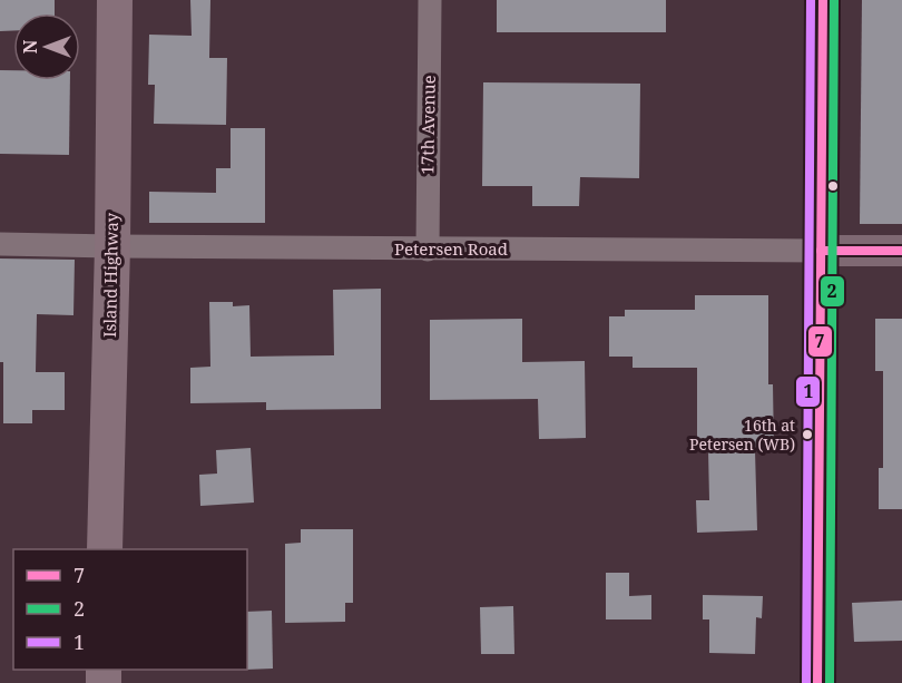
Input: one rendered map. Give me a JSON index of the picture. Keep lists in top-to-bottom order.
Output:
{
  "streets": {
    "main road": ["Island Highway"],
    "street": ["17th Avenue", "Petersen Road"]
  },
  "crossings": [
    ["17th Avenue", "Petersen Road"],
    ["Petersen Road", "Island Highway"]
  ],
  "places": ["16th at Petersen (WB)"],
  "lines": ["transit line 7", "transit line 2", "transit line 1"],
  "legend": ["7", "2", "1"],
  "north": "left"
}
